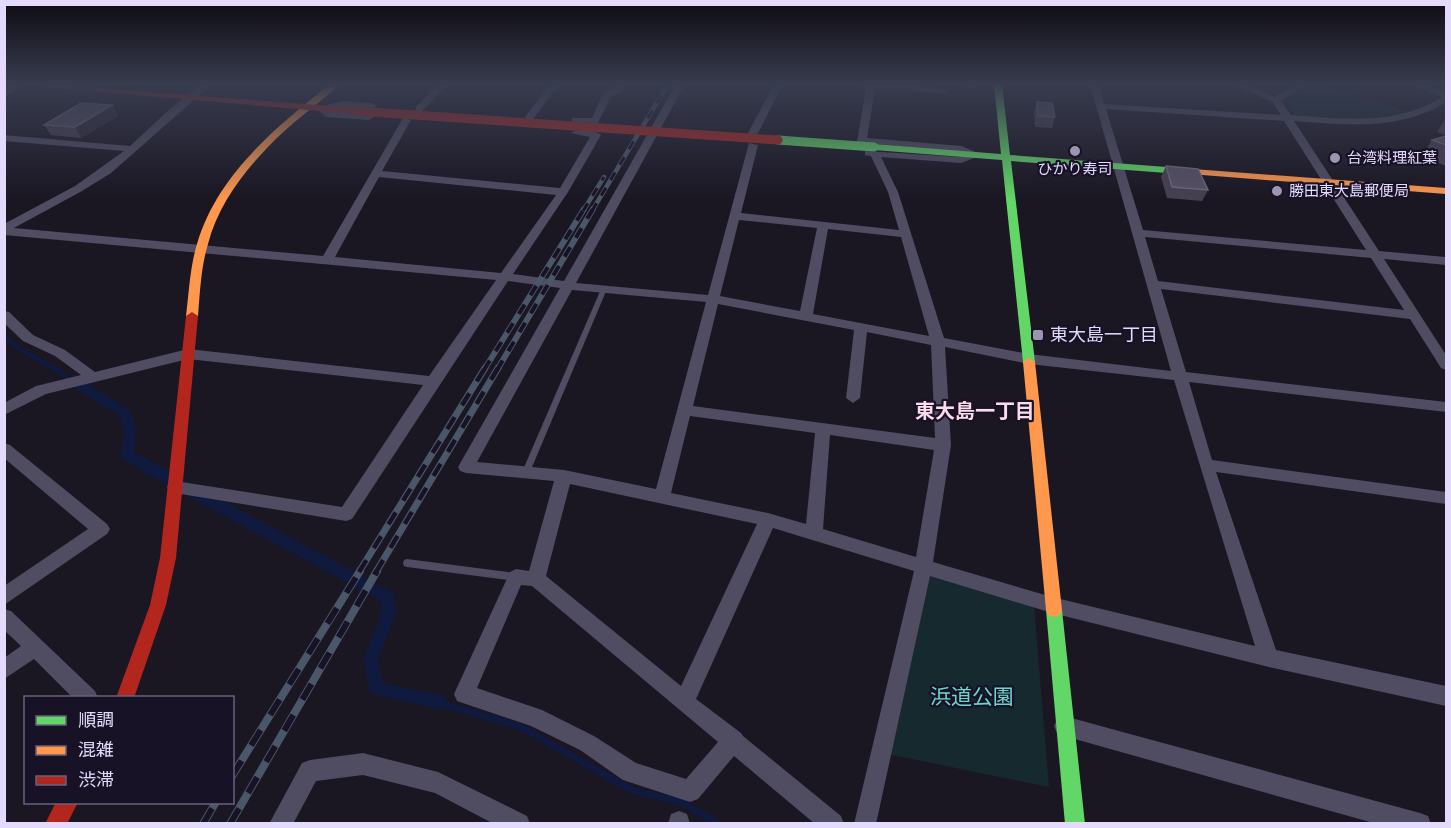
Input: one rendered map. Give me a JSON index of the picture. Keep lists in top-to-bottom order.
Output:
{
  "districts": ["東大島一丁目"],
  "parks": ["浜道公園"],
  "places": {
    "other": ["ひかり寿司", "台湾料理紅葉", "勝田東大島郵便局"],
    "transit": ["東大島一丁目"]
  },
  "legend": ["順調", "混雑", "渋滞"]
}
